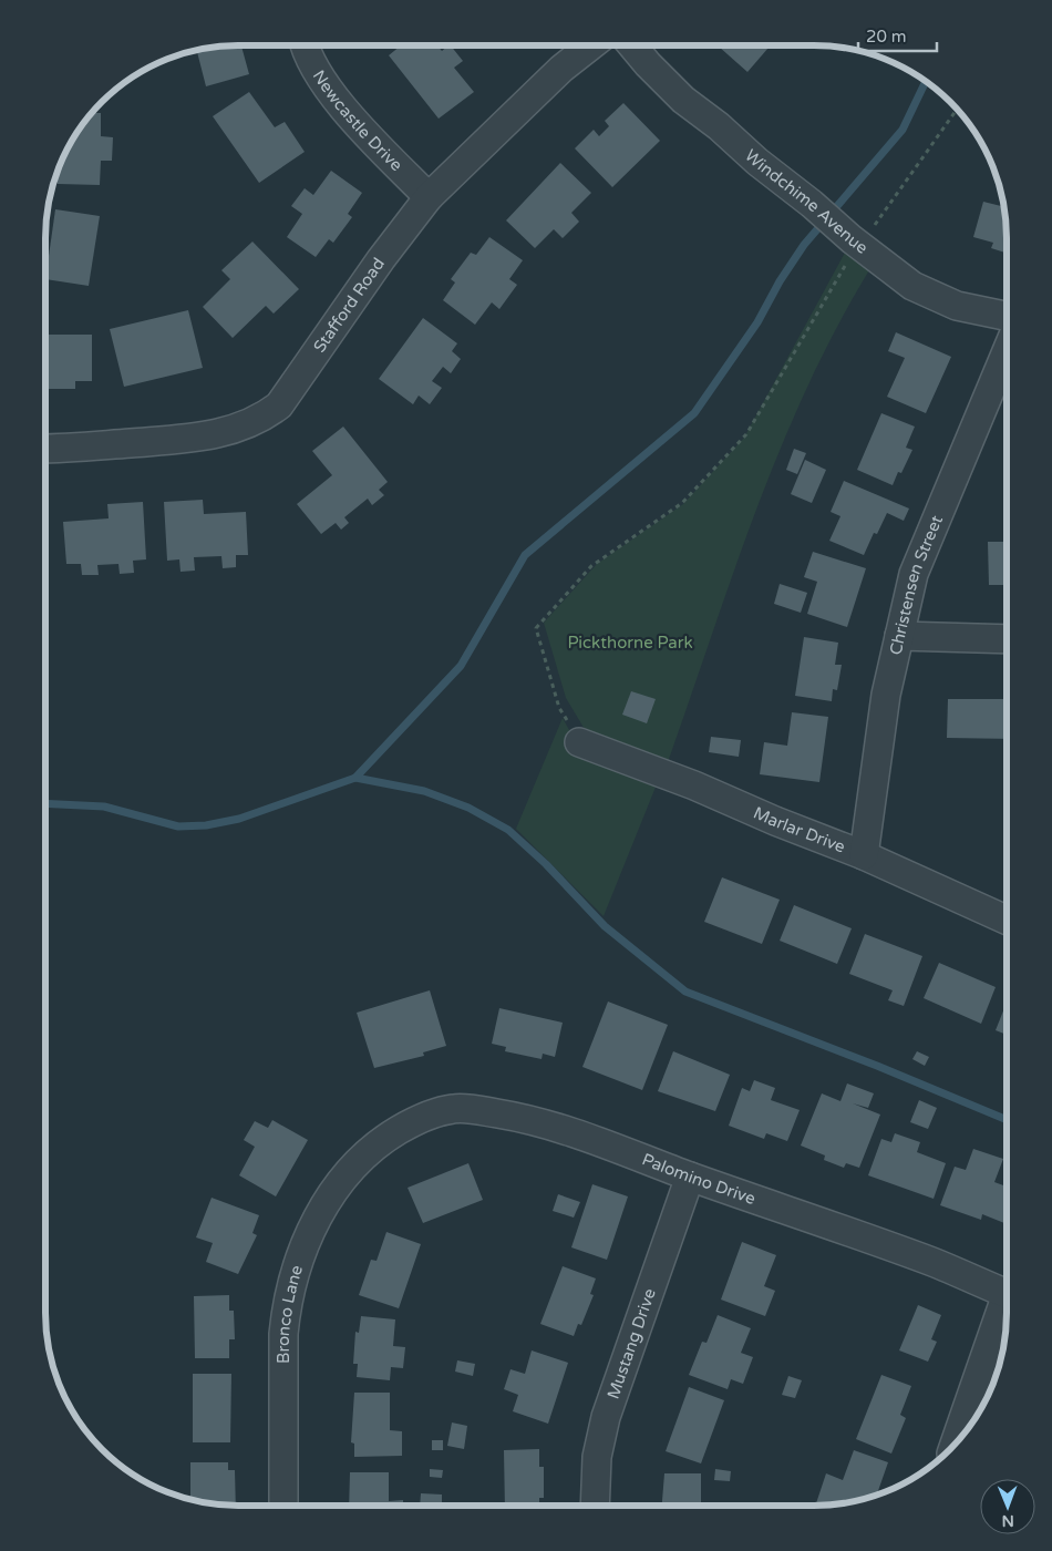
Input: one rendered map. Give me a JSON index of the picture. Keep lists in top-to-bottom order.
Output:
{
  "streets": {
    "street": [
      "Newcastle Drive",
      "Windchime Avenue",
      "Stafford Road",
      "Christensen Street",
      "Marlar Drive",
      "Palomino Drive",
      "Bronco Lane",
      "Mustang Drive"
    ]
  },
  "crossings": [
    ["Newcastle Drive", "Stafford Road"],
    ["Christensen Street", "Marlar Drive"],
    ["Palomino Drive", "Bronco Lane"],
    ["Palomino Drive", "Mustang Drive"]
  ],
  "parks": ["Pickthorne Park"],
  "scale_bar": "20 m",
  "north": "bottom"
}
